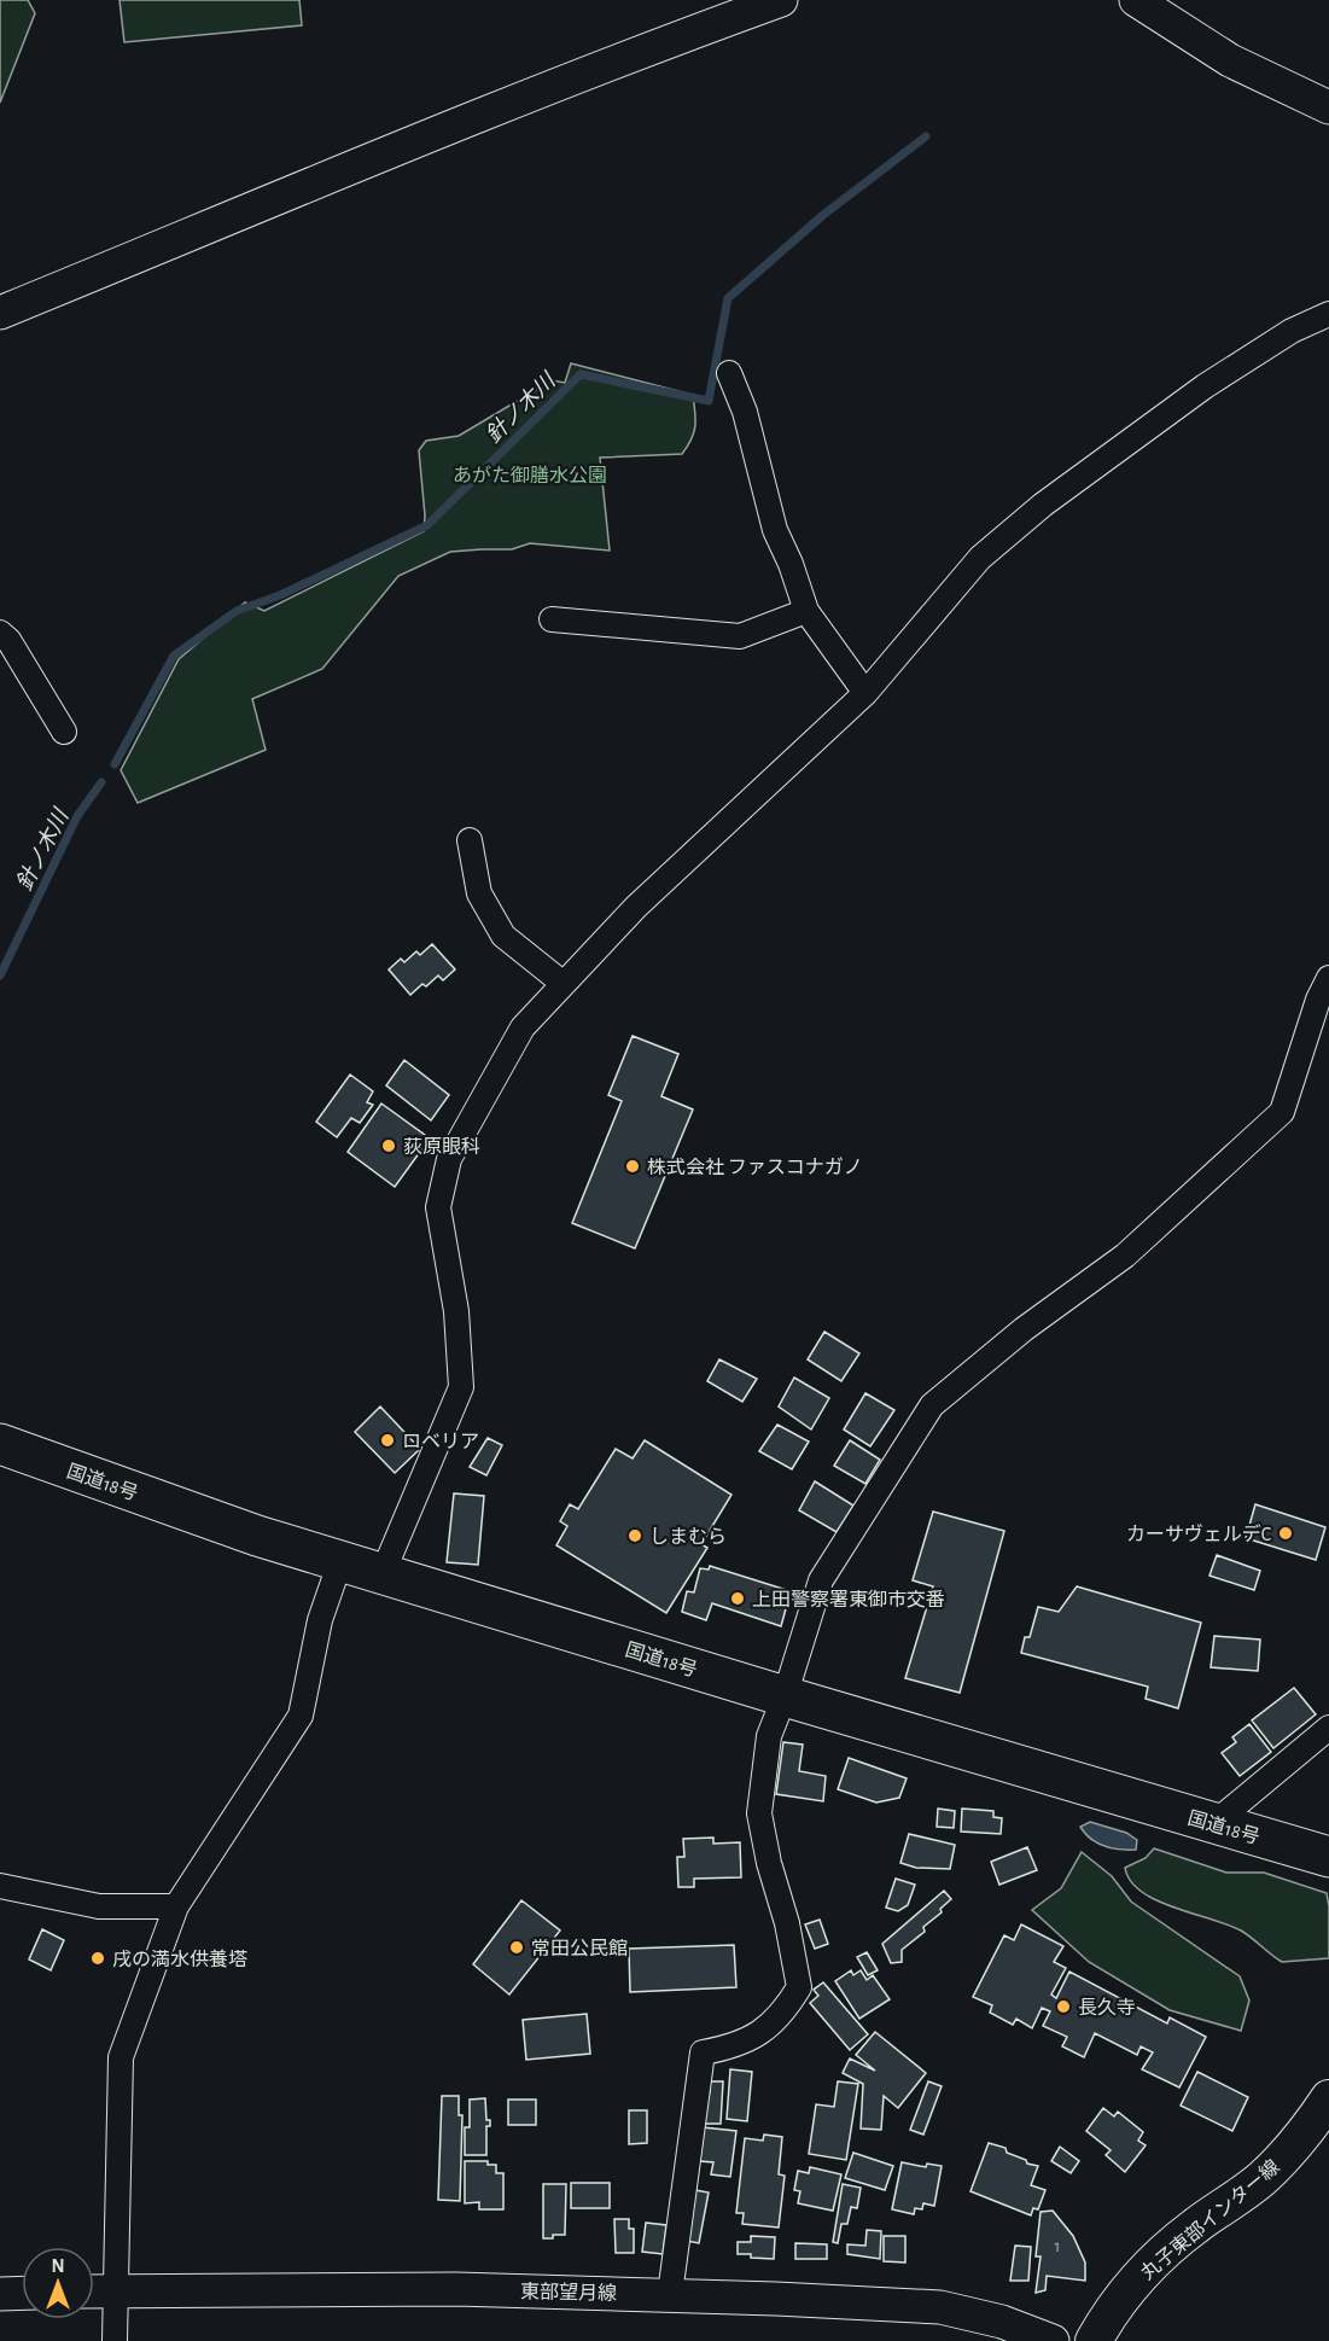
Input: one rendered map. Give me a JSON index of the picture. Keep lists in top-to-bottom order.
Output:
{
  "streets": {
    "highway": ["国道18号"],
    "main road": ["丸子東部インター線"],
    "street": ["東部望月線"]
  },
  "water": ["針ノ木川"],
  "parks": ["あがた御膳水公園"],
  "places": [
    "荻原眼科",
    "株式会社 ファスコナガノ",
    "ロベリア",
    "カーサヴェルデC",
    "しまむら",
    "上田警察署東御市交番",
    "常田公民館",
    "戌の満水供養塔",
    "長久寺"
  ],
  "house_numbers": ["1"],
  "north": "top"
}
